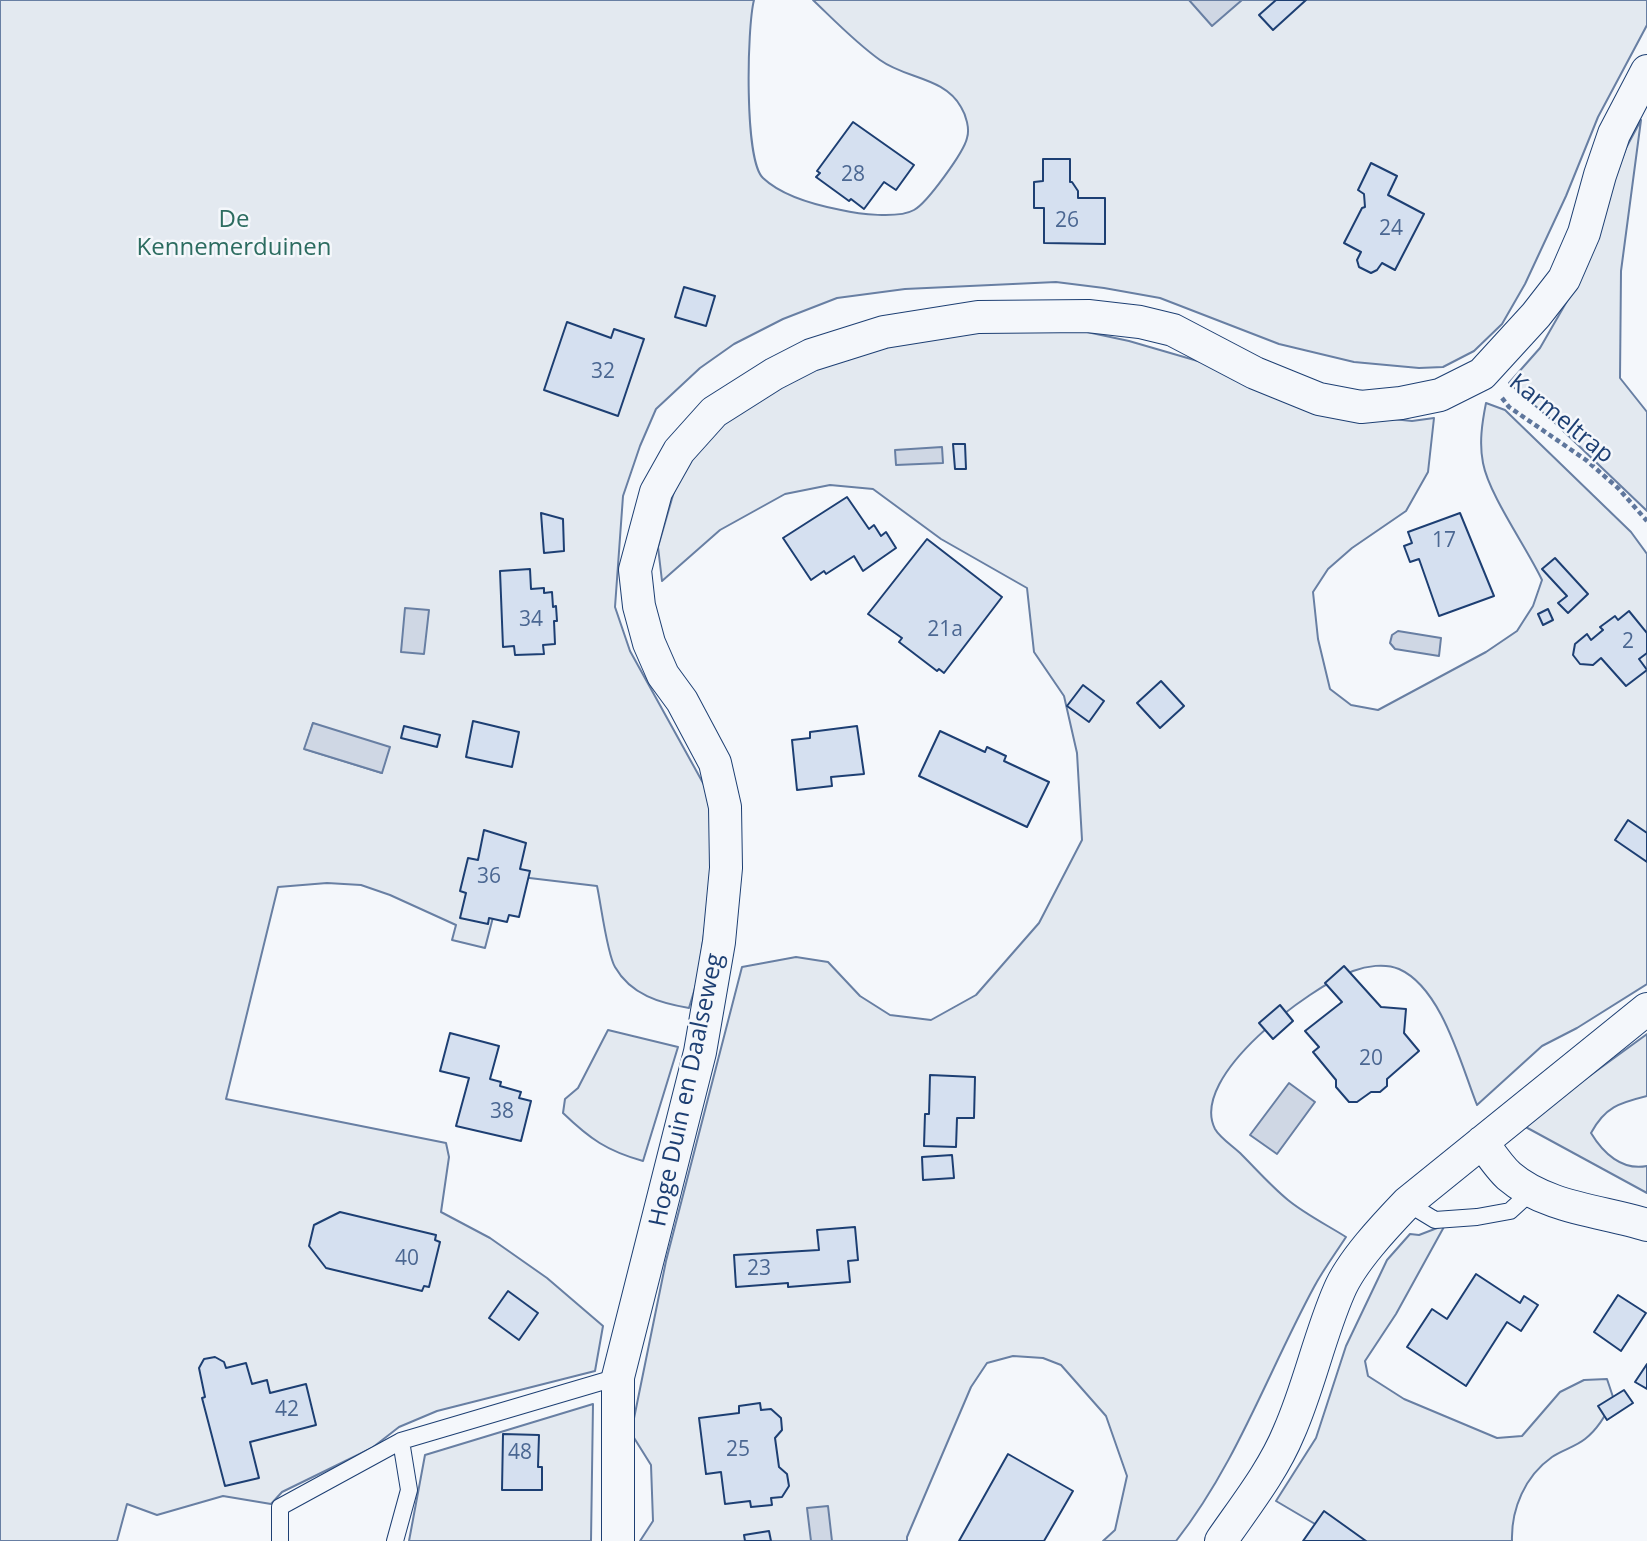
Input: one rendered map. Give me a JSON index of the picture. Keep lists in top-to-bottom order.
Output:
{
  "streets": {
    "street": ["Hoge Duin en Daalseweg"],
    "path": ["Karmeltrap"]
  },
  "crossings": [
    ["Karmeltrap", "Hoge Duin en Daalseweg"]
  ],
  "parks": ["De Kennemerduinen"],
  "house_numbers": [
    "28",
    "26",
    "24",
    "32",
    "17",
    "34",
    "21a",
    "2",
    "36",
    "20",
    "38",
    "40",
    "23",
    "42",
    "25",
    "48"
  ]
}
